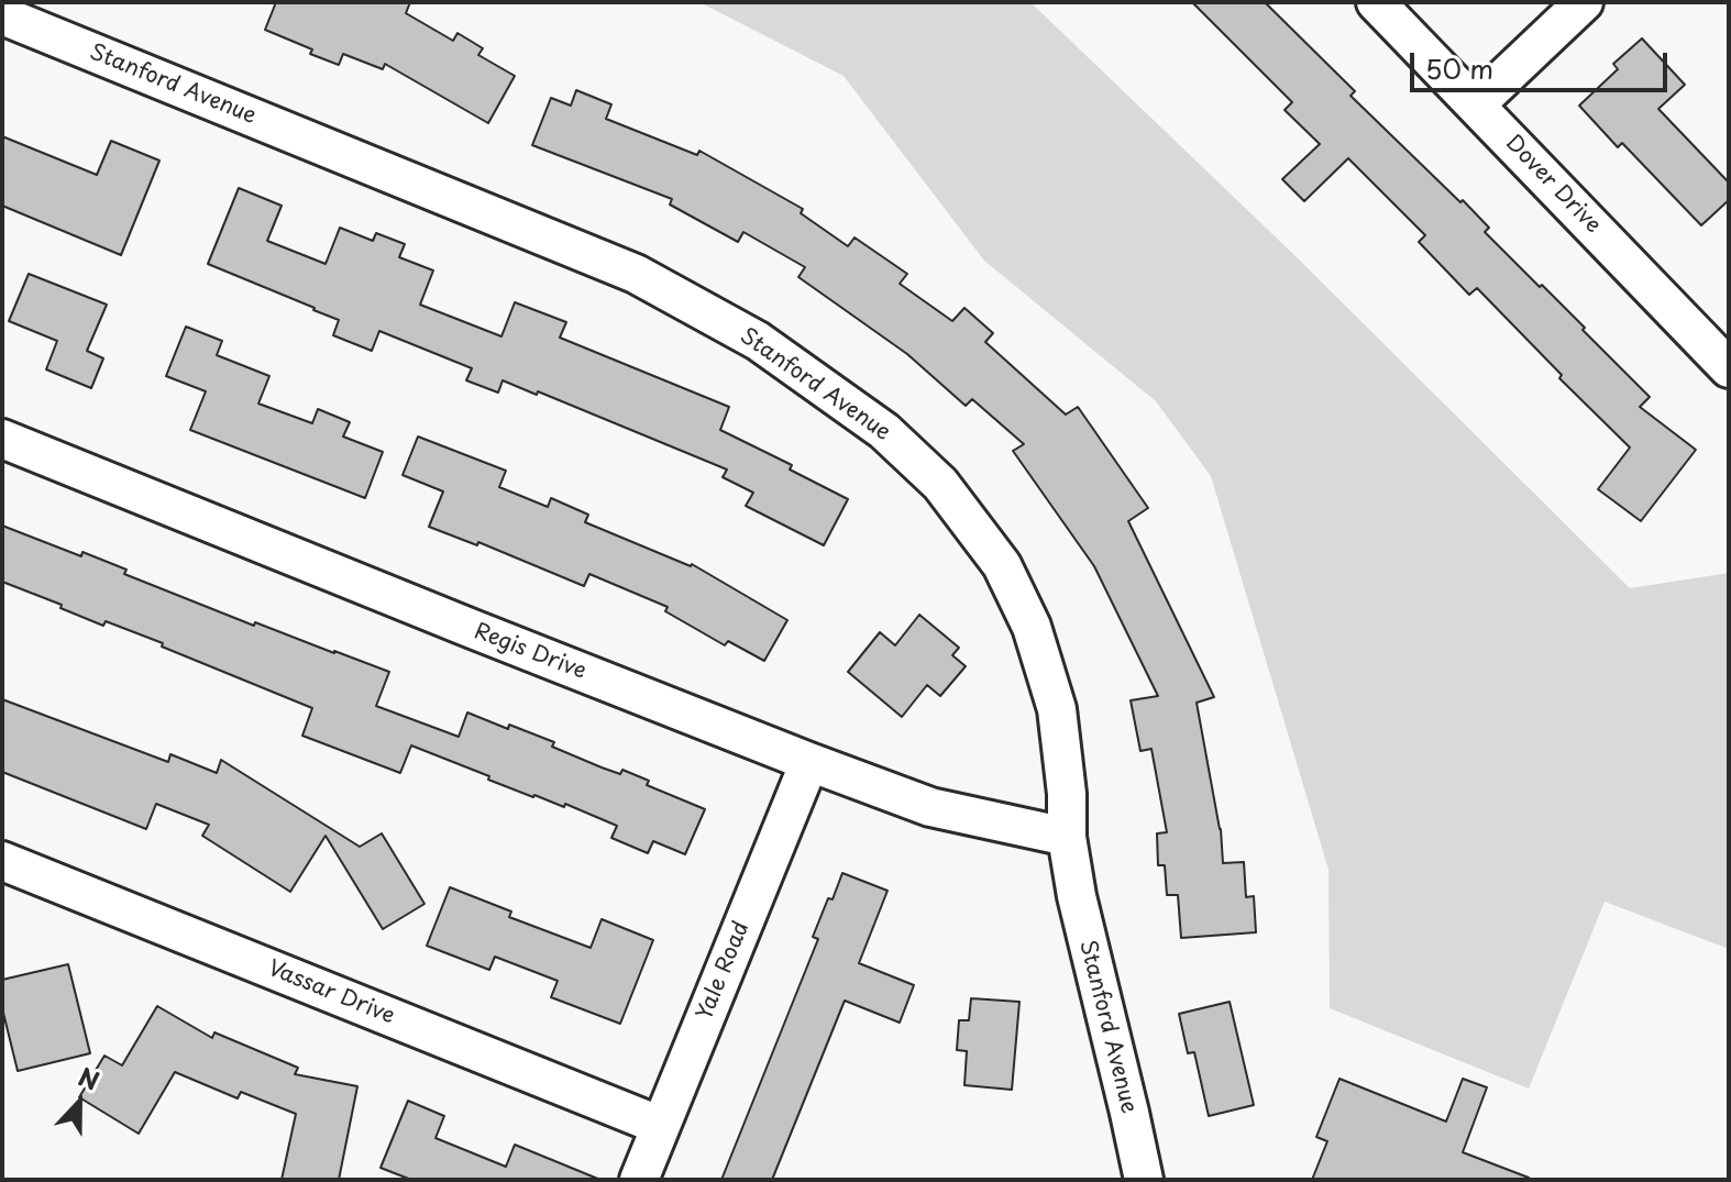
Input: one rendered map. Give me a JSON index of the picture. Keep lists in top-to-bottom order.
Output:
{
  "streets": {
    "street": [
      "Stanford Avenue",
      "Dover Drive",
      "Regis Drive",
      "Yale Road",
      "Vassar Drive"
    ]
  },
  "crossings": [
    ["Stanford Avenue", "Regis Drive"],
    ["Regis Drive", "Yale Road"],
    ["Yale Road", "Vassar Drive"]
  ],
  "scale_bar": "50 m",
  "north": "top"
}
